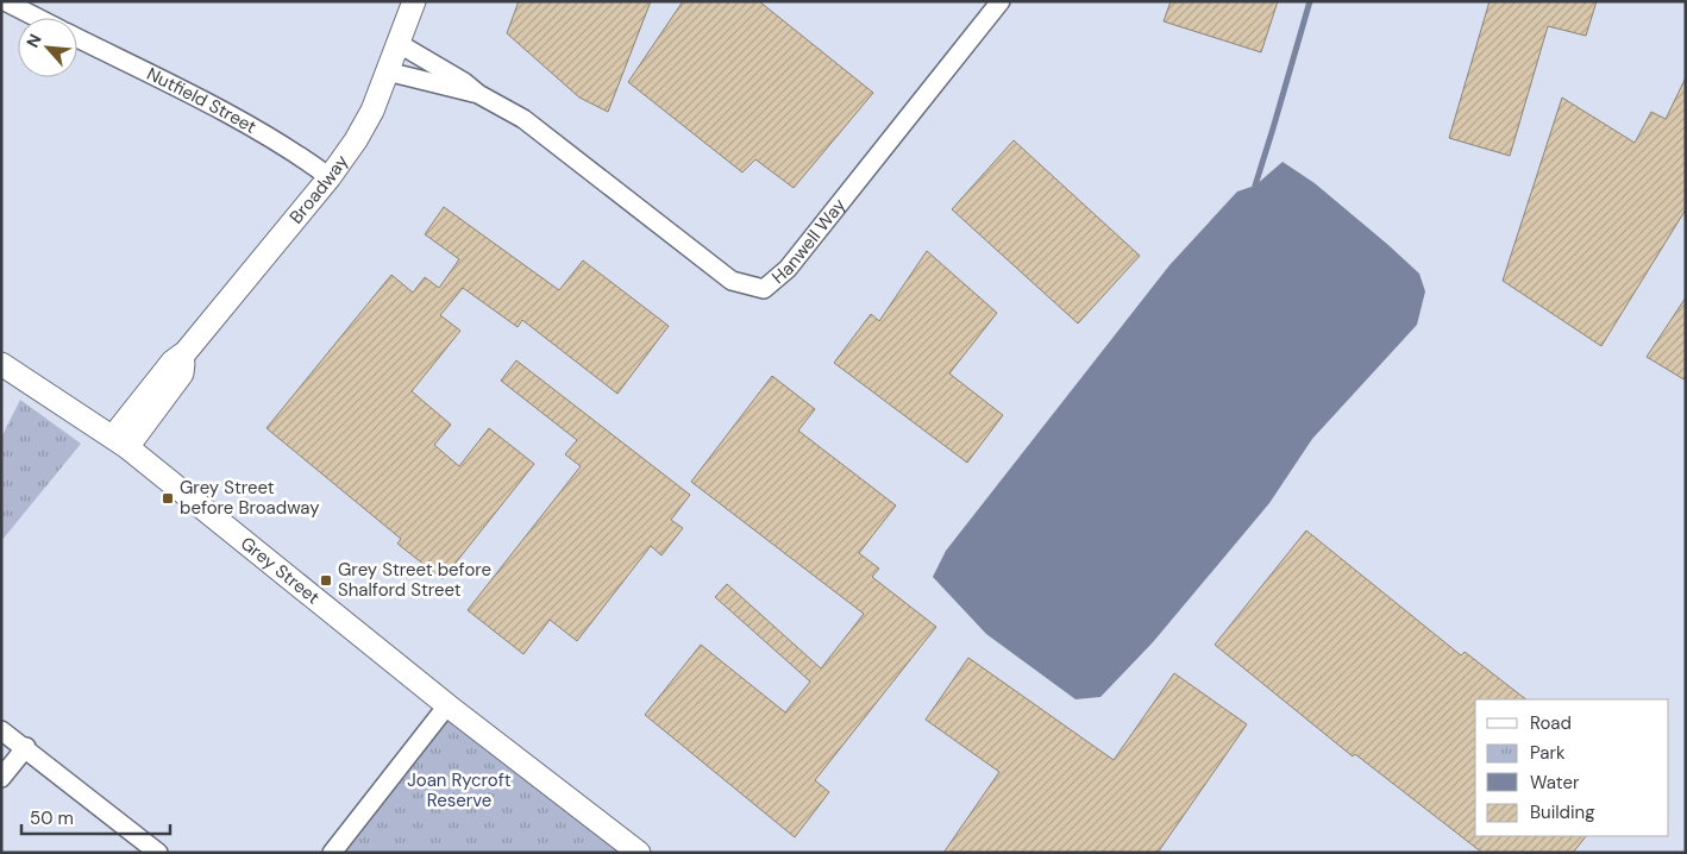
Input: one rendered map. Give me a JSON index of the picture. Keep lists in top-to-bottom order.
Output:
{
  "streets": {
    "street": [
      "Nutfield Street",
      "Broadway",
      "Hanwell Way",
      "Grey Street"
    ]
  },
  "crossings": [
    ["Nutfield Street", "Broadway"],
    ["Broadway", "Hanwell Way"],
    ["Broadway", "Grey Street"]
  ],
  "parks": ["Joan Rycroft Reserve"],
  "places": {
    "transit": ["Grey Street before Broadway", "Grey Street before Shalford Street"]
  },
  "legend": [
    "Road",
    "Park",
    "Water",
    "Building"
  ],
  "scale_bar": "50 m",
  "north": "top left"
}
